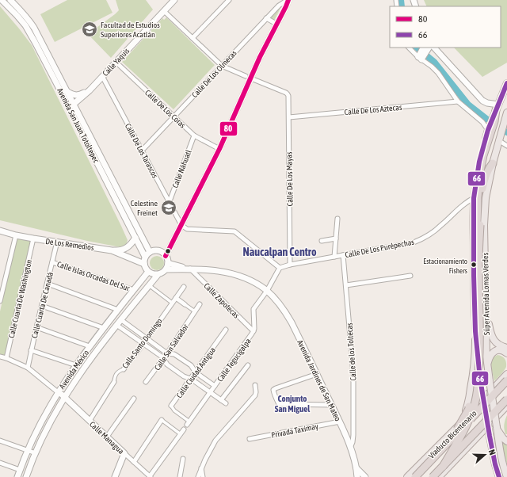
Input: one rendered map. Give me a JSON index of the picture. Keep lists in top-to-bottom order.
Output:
{
  "streets": {
    "highway": ["Viaducto Bicentenario"],
    "main road": [
      "Calle Yaquis",
      "Avenida San Juan Totoltepec",
      "De Los Remedios",
      "Súper Avenida Lomas Verdes",
      "Avenida México",
      "Avenida Jardines de San Mateo",
      "Calle Managua"
    ],
    "street": [
      "Calle De Los Olmecas",
      "Calle De Los Coras",
      "Calle De Los Aztecas",
      "Calle De Los Tarascos",
      "Calle Náhuatl",
      "Calle De Los Mayas",
      "Calle De Los Purépechas",
      "Calle Islas Orcadas Del Sur",
      "Calle Cuarta De Washington",
      "Calle Zapotecas",
      "Calle Cuarta De Canadá",
      "Calle Santo Domingo",
      "Calle San Salvador",
      "Calle de los Toltecas",
      "Calle Tegucigalpa",
      "Calle Ciudad Antigua",
      "Privada Taximay"
    ]
  },
  "crossings": [
    ["Calle Yaquis", "Calle De Los Coras"],
    ["Calle Yaquis", "Avenida San Juan Totoltepec"],
    ["Calle Yaquis", "Calle De Los Tarascos"],
    ["Calle De Los Olmecas", "Calle De Los Coras"],
    ["Calle De Los Olmecas", "Calle De Los Tarascos"],
    ["Calle De Los Coras", "Calle Náhuatl"],
    ["Calle De Los Aztecas", "Calle De Los Mayas"],
    ["Avenida San Juan Totoltepec", "De Los Remedios"],
    ["Avenida San Juan Totoltepec", "Avenida México"],
    ["Avenida San Juan Totoltepec", "Avenida Jardines de San Mateo"],
    ["Calle De Los Tarascos", "Calle Náhuatl"],
    ["Calle De Los Mayas", "Calle De Los Purépechas"],
    ["De Los Remedios", "Calle Cuarta De Washington"],
    ["De Los Remedios", "Calle Cuarta De Canadá"],
    ["De Los Remedios", "Avenida México"],
    ["De Los Remedios", "Avenida Jardines de San Mateo"],
    ["Calle De Los Purépechas", "Súper Avenida Lomas Verdes"],
    ["Calle De Los Purépechas", "Calle de los Toltecas"],
    ["Calle De Los Purépechas", "Calle Tegucigalpa"],
    ["Calle Islas Orcadas Del Sur", "Calle Cuarta De Canadá"],
    ["Calle Islas Orcadas Del Sur", "Avenida México"],
    ["Calle Zapotecas", "Calle Tegucigalpa"],
    ["Calle Zapotecas", "Avenida Jardines de San Mateo"],
    ["Calle Santo Domingo", "Calle Managua"],
    ["Calle de los Toltecas", "Avenida Jardines de San Mateo"],
    ["Calle Tegucigalpa", "Avenida Jardines de San Mateo"],
    ["Avenida México", "Avenida Jardines de San Mateo"],
    ["Avenida México", "Calle Managua"],
    ["Avenida Jardines de San Mateo", "Privada Taximay"]
  ],
  "districts": ["Naucalpan Centro", "Conjunto San Miguel"],
  "places": {
    "school or university": ["Facultad de Estudios Superiores Acatlán", "Celestine Freinet"],
    "other": ["Estacionamiento Fishers"]
  },
  "lines": ["transit line 80", "transit line 66"],
  "legend": ["80", "66"],
  "north": "right"
}
